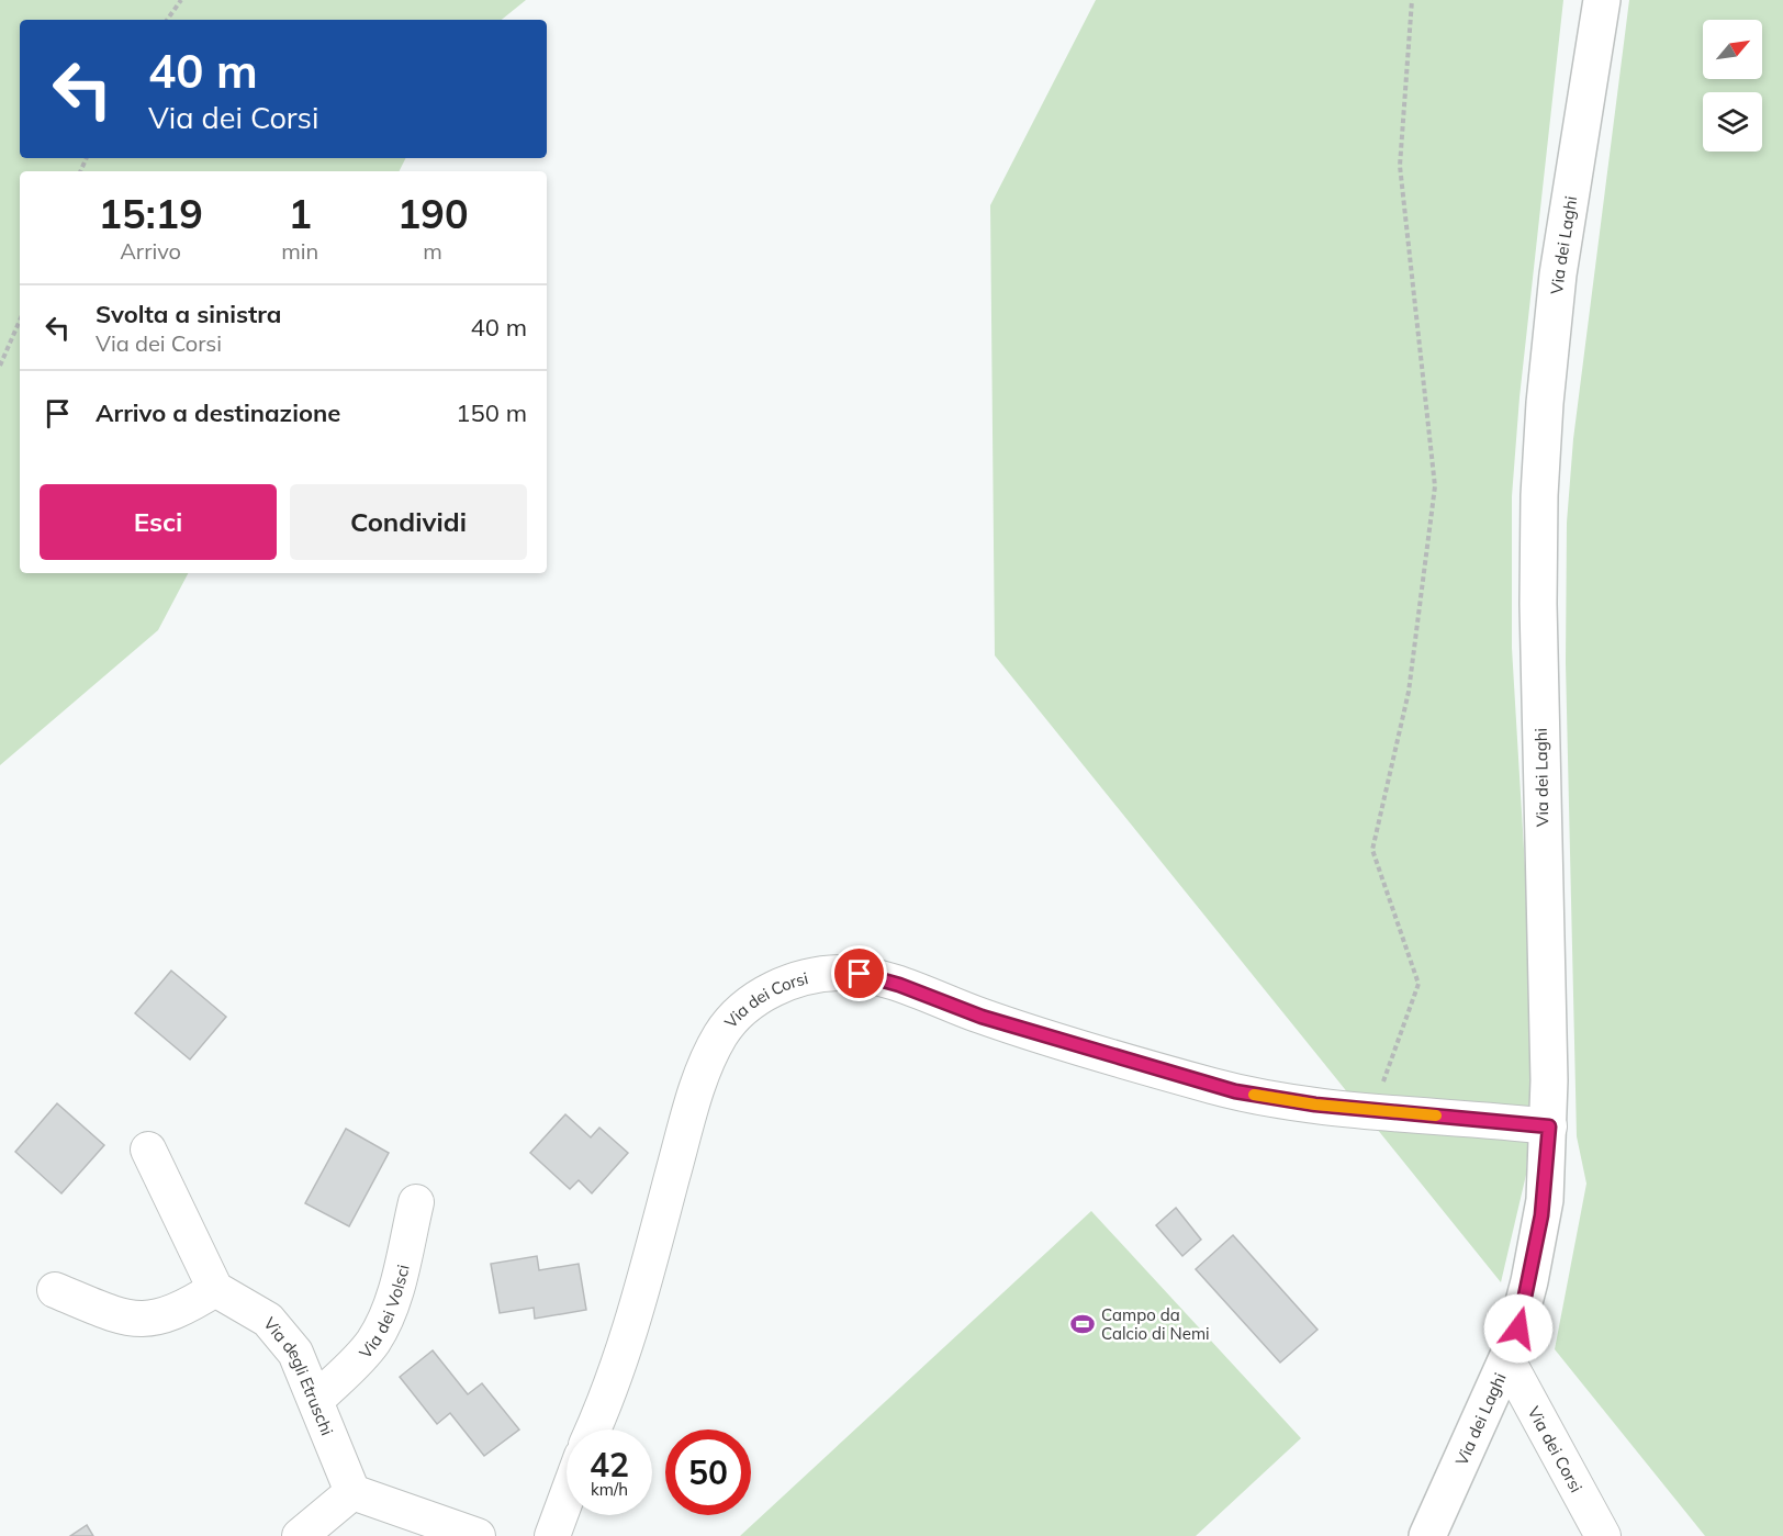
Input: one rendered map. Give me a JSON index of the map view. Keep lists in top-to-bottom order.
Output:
{
  "streets": {
    "main road": ["Via dei Laghi"],
    "street": ["Via dei Corsi", "Via dei Volsci", "Via degli Etruschi"]
  },
  "crossings": [
    ["Via dei Laghi", "Via dei Corsi"],
    ["Via dei Volsci", "Via degli Etruschi"]
  ],
  "places": {
    "sports": ["Campo da Calcio di Nemi"]
  },
  "north": "top right",
  "page": {
    "turn": ["40 m", "Via dei Corsi"],
    "eta": [
      "15:19",
      "Arrivo",
      "1",
      "min",
      "190",
      "m"
    ],
    "list": [
      {
        "name": "Svolta a sinistra",
        "note": "Via dei Corsi",
        "value": "40 m"
      },
      {
        "name": "Arrivo a destinazione",
        "value": "150 m"
      }
    ],
    "buttons": ["Esci", "Condividi"],
    "speed": "42 km/h",
    "limit": "50"
  }
}
